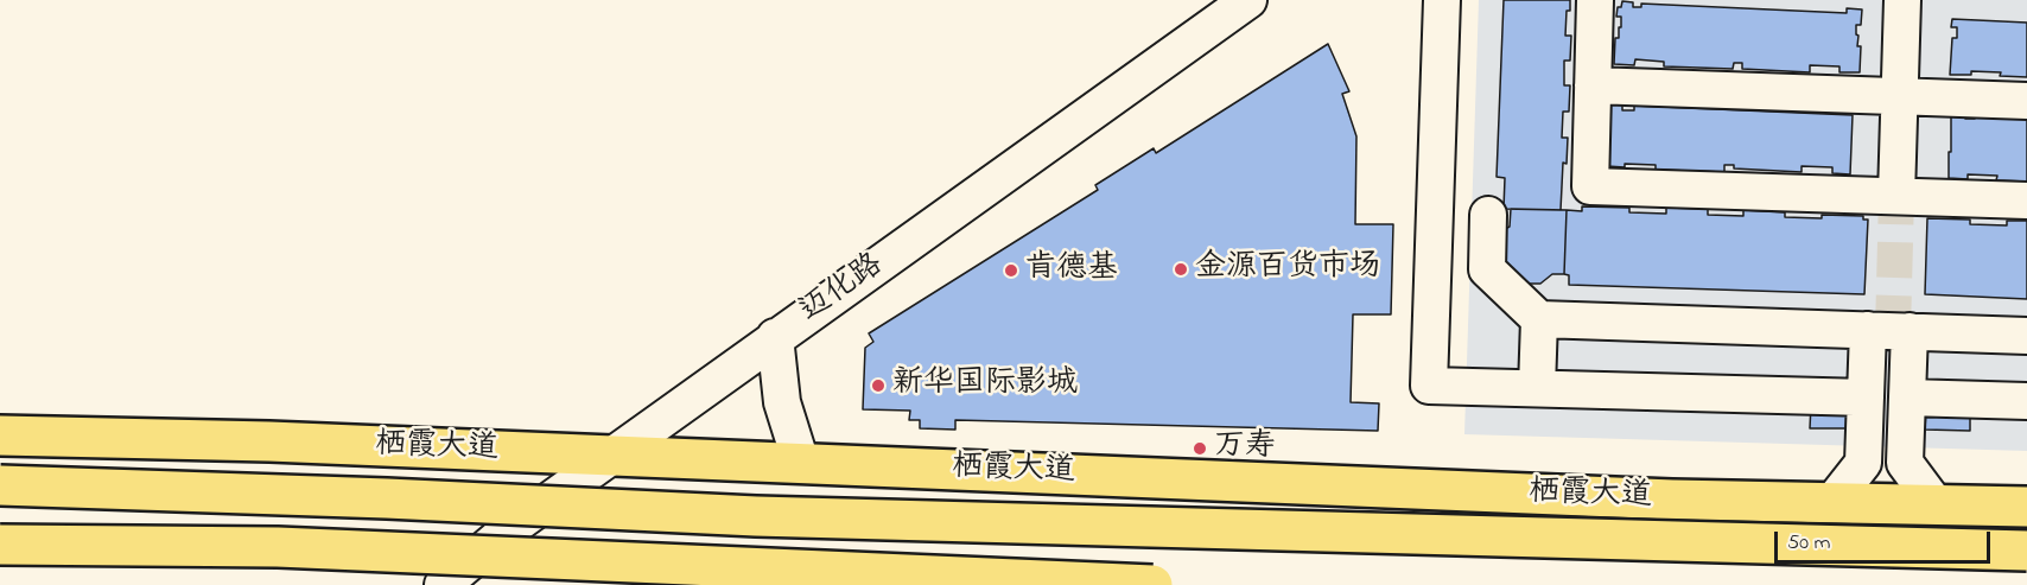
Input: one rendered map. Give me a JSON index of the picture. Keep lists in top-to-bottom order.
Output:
{
  "streets": {
    "main road": ["栖霞大道"],
    "street": ["迈化路"]
  },
  "crossings": [
    ["迈化路", "栖霞大道"]
  ],
  "places": [
    "金源百货市场",
    "肯德基",
    "新华国际影城",
    "万寿"
  ],
  "scale_bar": "50 m"
}
